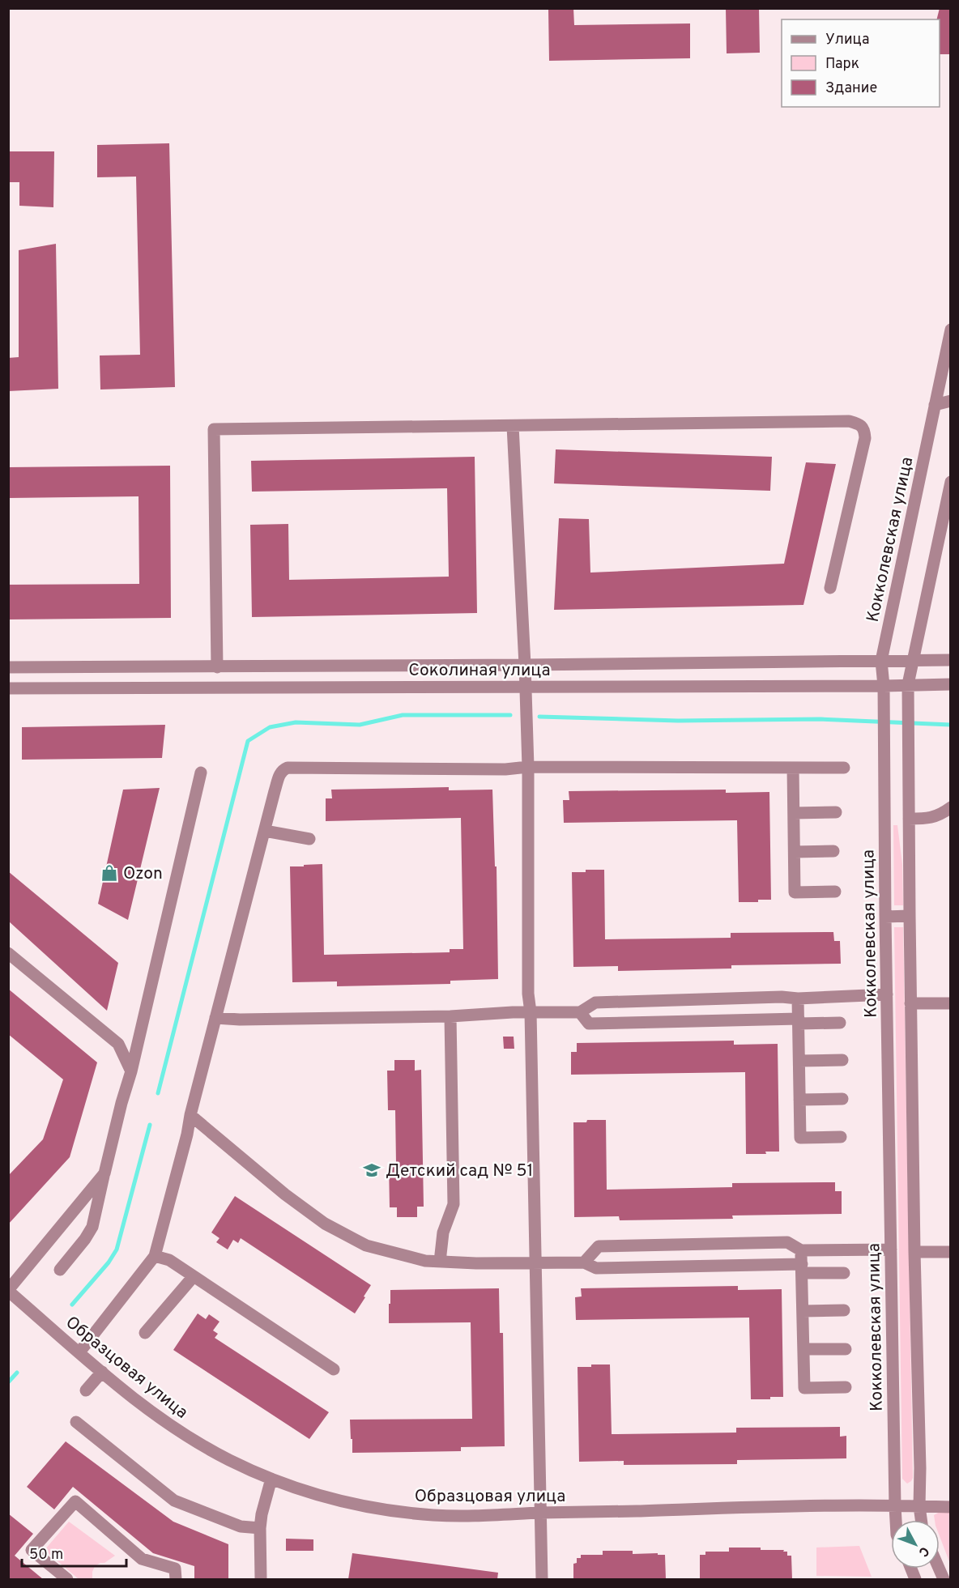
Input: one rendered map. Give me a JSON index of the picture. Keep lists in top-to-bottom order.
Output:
{
  "streets": {
    "street": ["Кокколевская улица", "Соколиная улица", "Образцовая улица"]
  },
  "crossings": [
    ["Кокколевская улица", "Соколиная улица"],
    ["Кокколевская улица", "Образцовая улица"]
  ],
  "places": {
    "shop": ["Ozon"],
    "school or university": ["Детский сад № 51"]
  },
  "legend": ["Улица", "Парк", "Здание"],
  "scale_bar": "50 m",
  "north": "bottom right"
}
